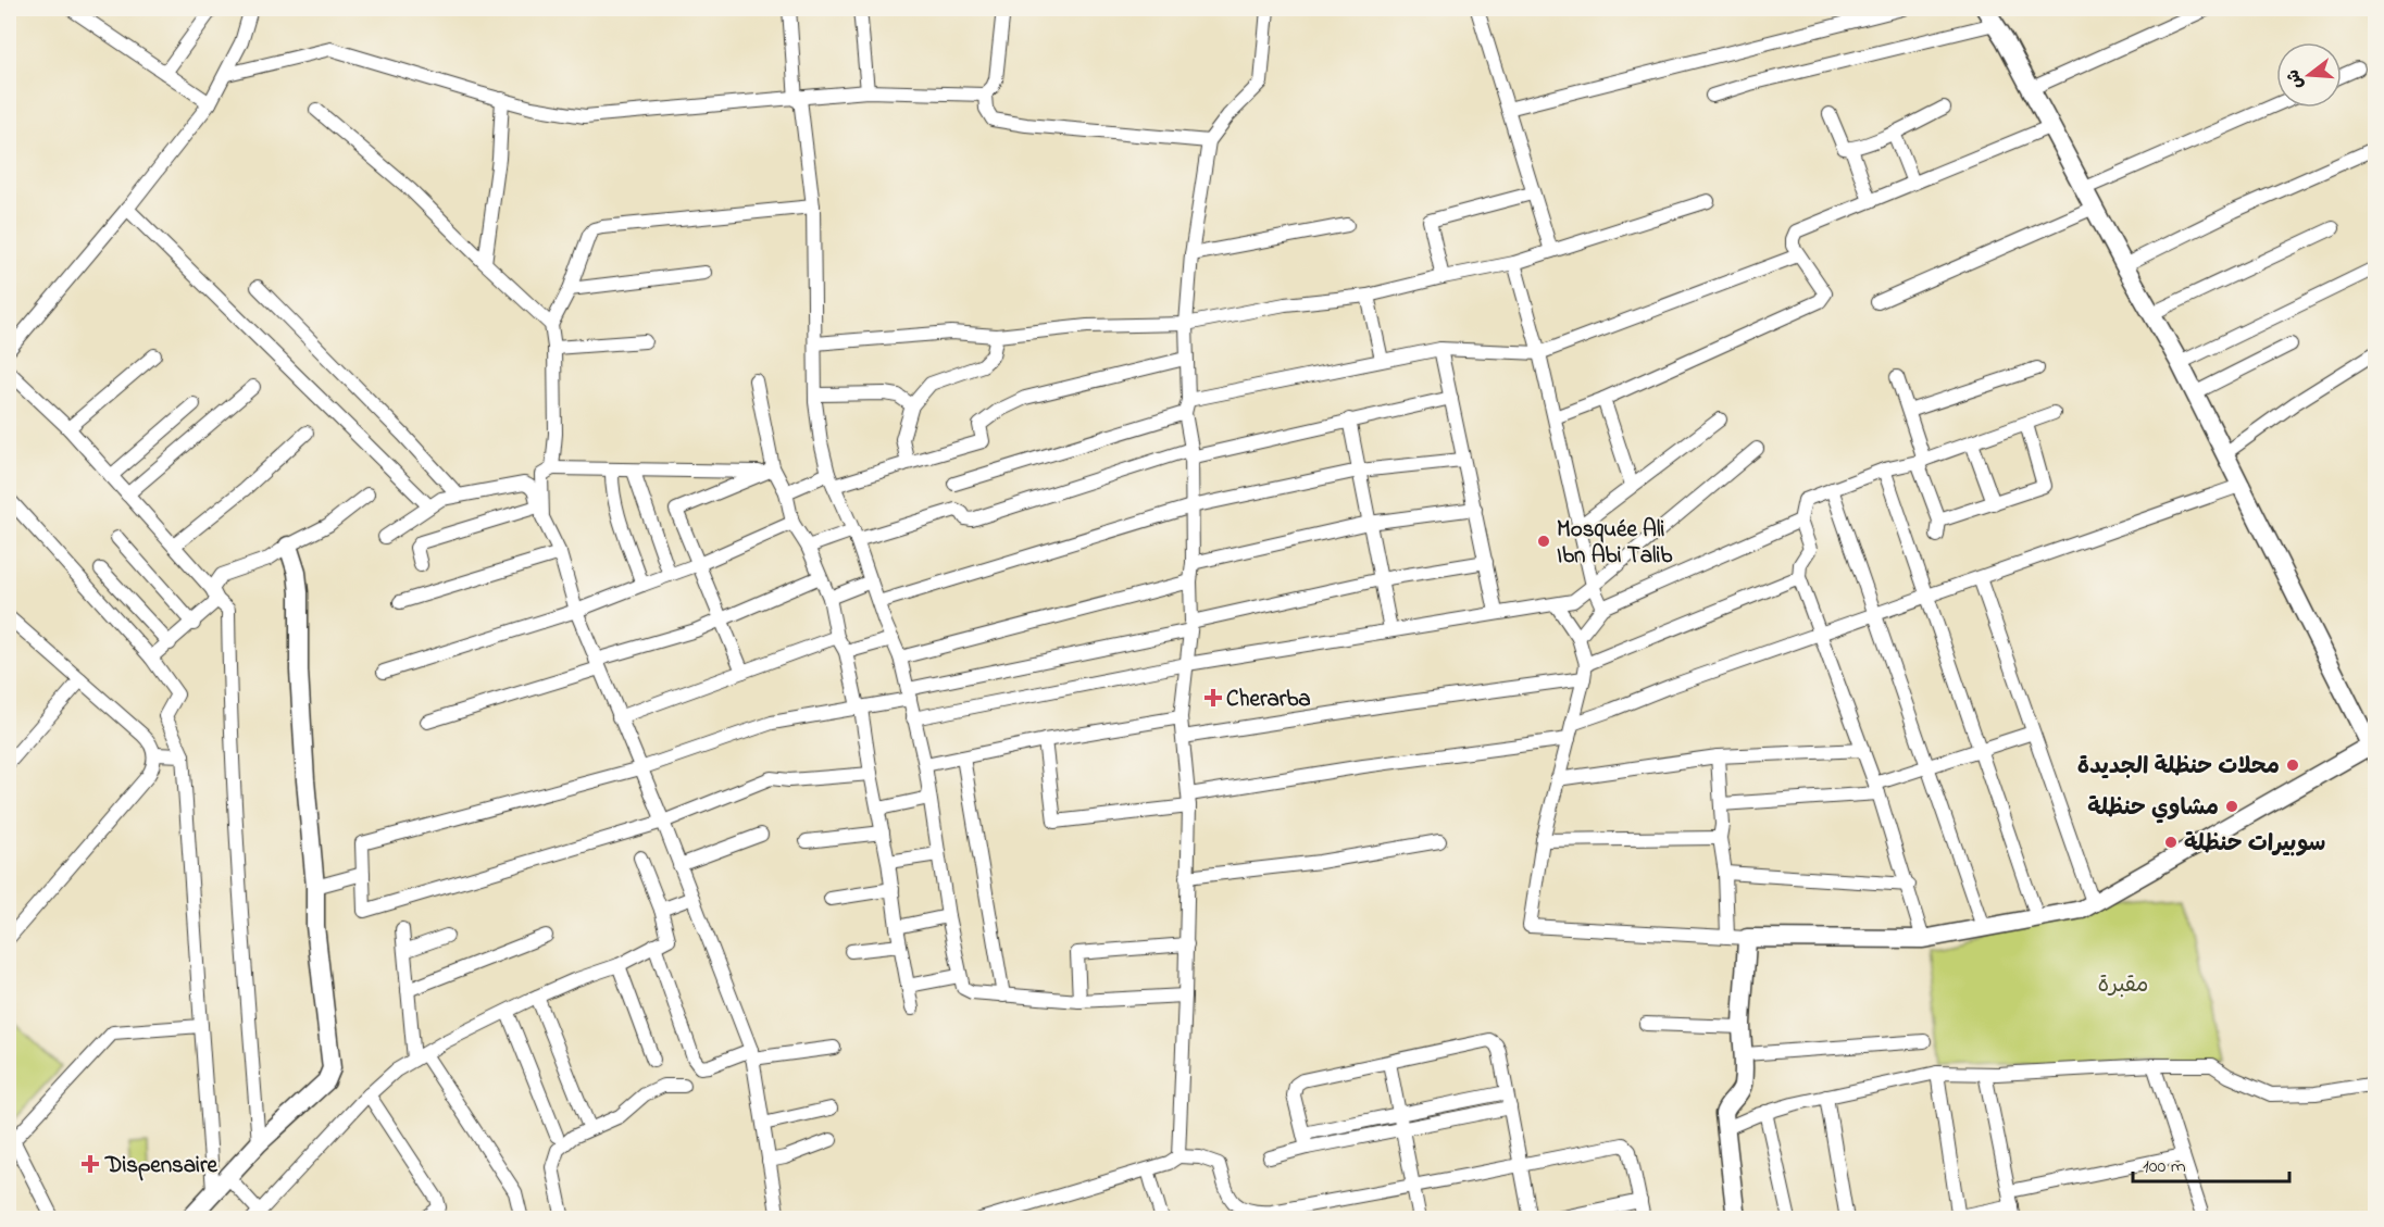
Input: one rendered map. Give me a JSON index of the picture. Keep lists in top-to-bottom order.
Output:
{
  "parks": ["مقبرة"],
  "places": {
    "other": [
      "Mosquée Ali Ibn Abi Talib",
      "محلات حنظلة الجديدة",
      "مشاوي حنظلة",
      "سوبيرات حنظلة"
    ],
    "health": ["Cherarba", "Dispensaire"]
  },
  "scale_bar": "100 m",
  "north": "left"
}
